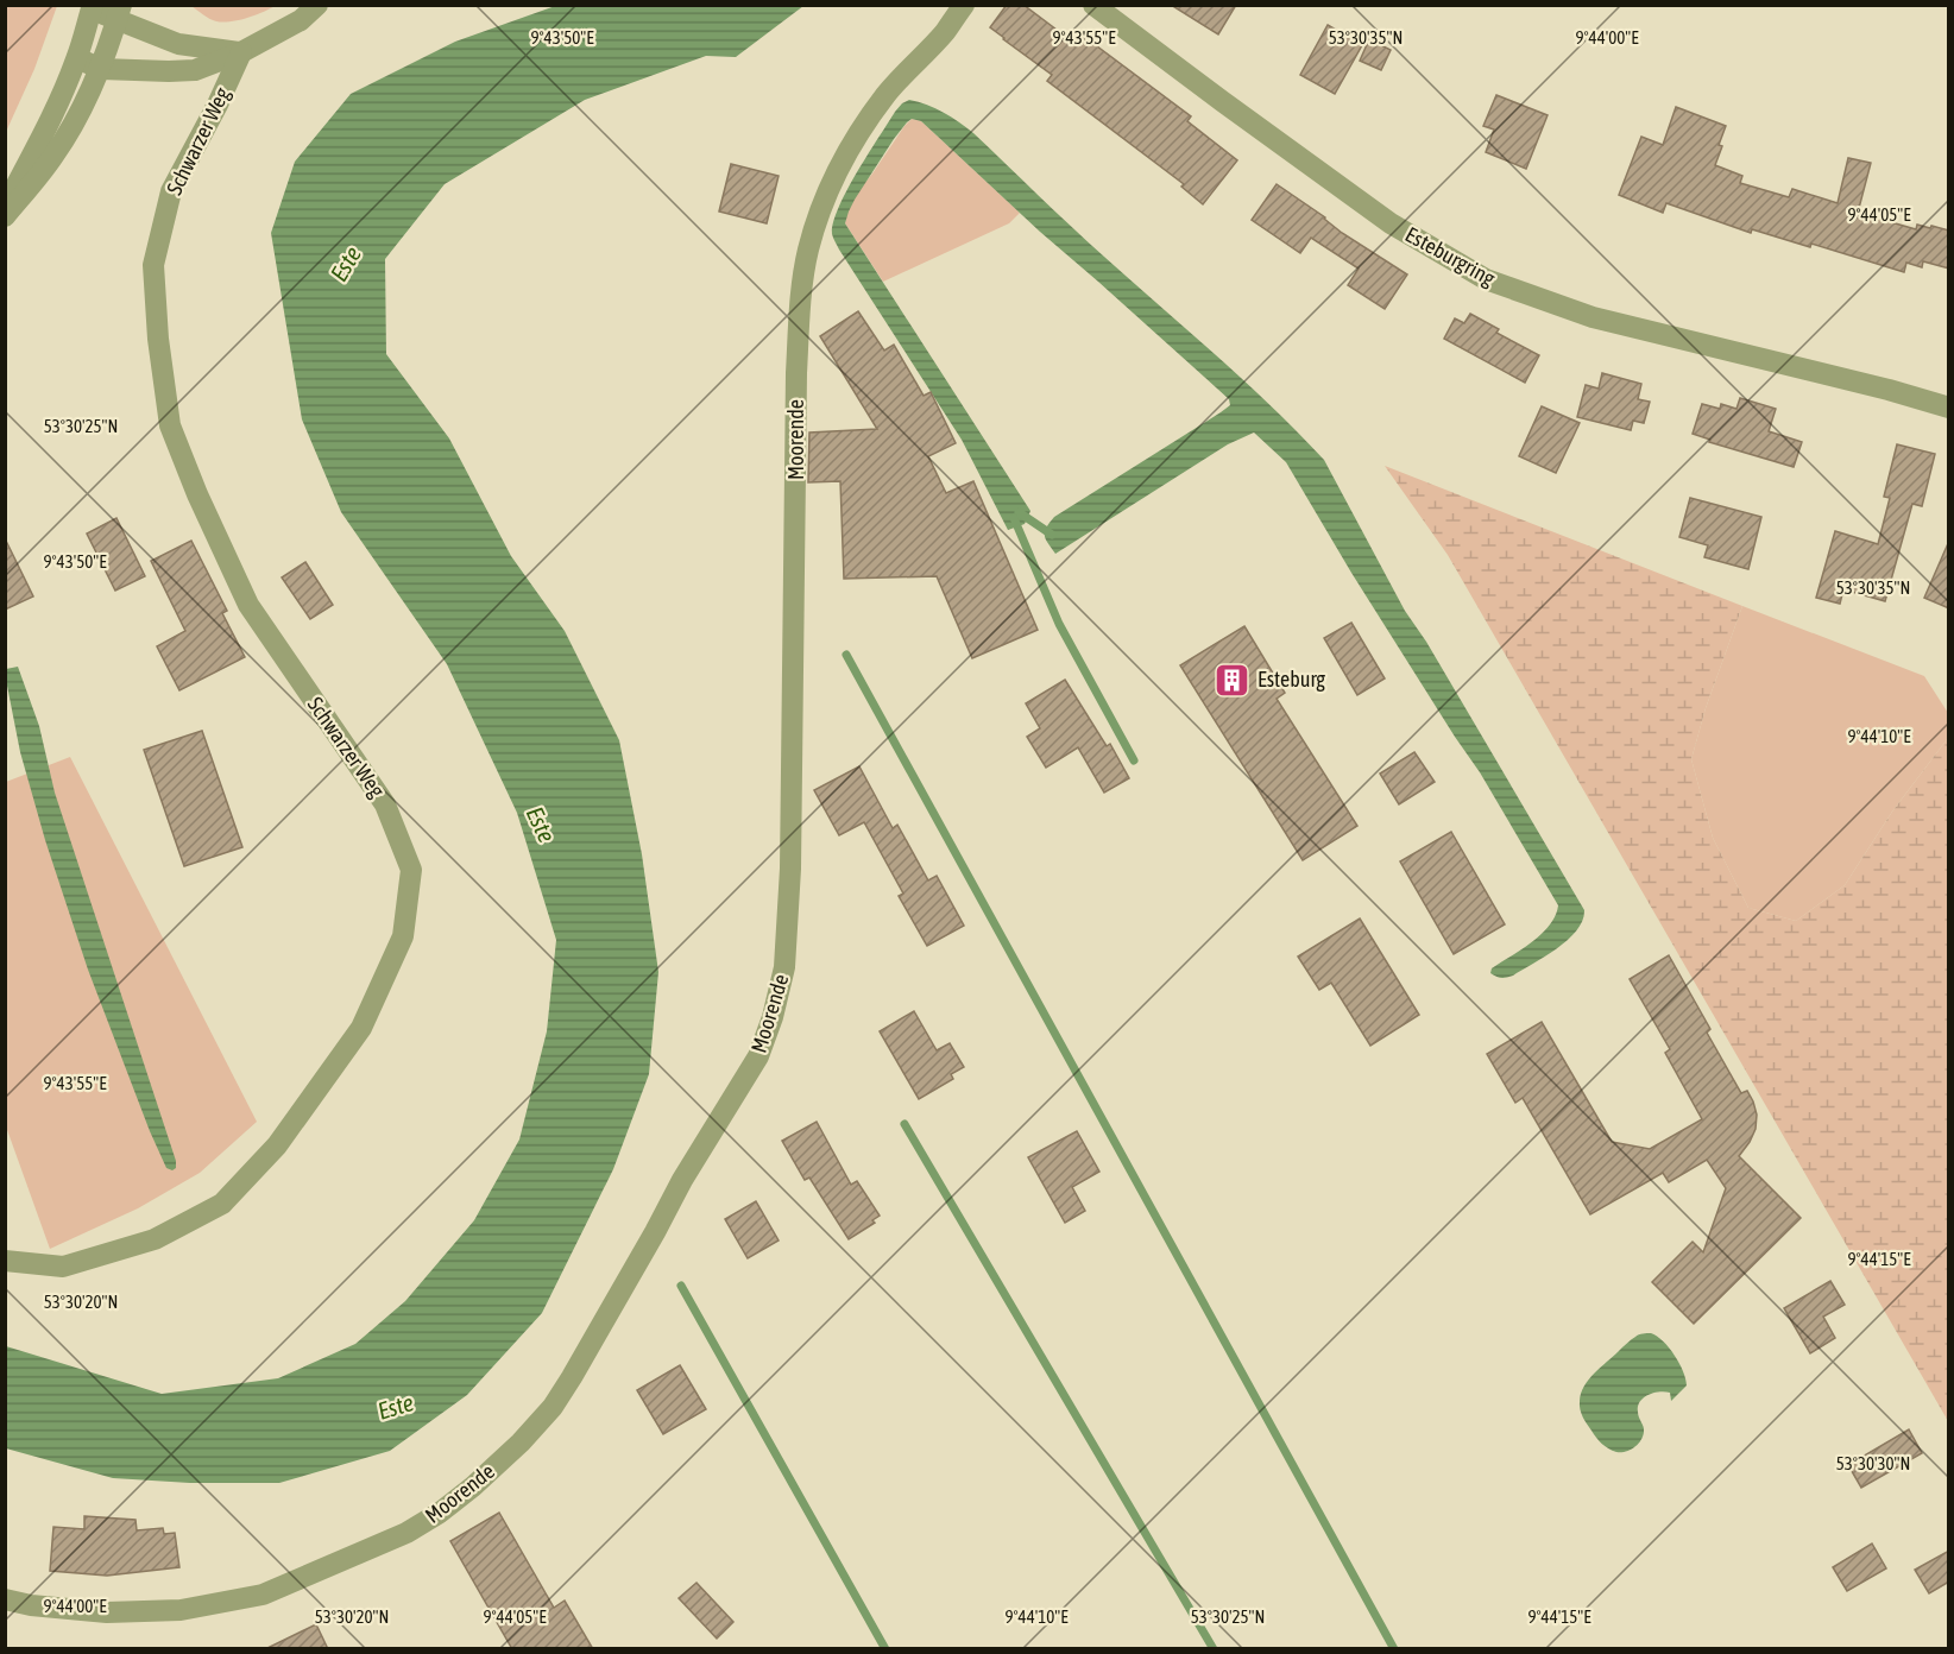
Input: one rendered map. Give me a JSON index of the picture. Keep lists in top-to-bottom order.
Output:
{
  "streets": {
    "street": ["Schwarzer Weg", "Esteburgring", "Moorende"]
  },
  "water": ["Este"],
  "places": {
    "building": ["Esteburg"]
  },
  "coordinates": [
    "9°43'50\"E",
    "9°43'55\"E",
    "53°30'35\"N",
    "9°44'00\"E",
    "9°44'05\"E",
    "53°30'25\"N",
    "9°44'10\"E",
    "9°44'15\"E",
    "53°30'20\"N",
    "53°30'30\"N"
  ]
}
